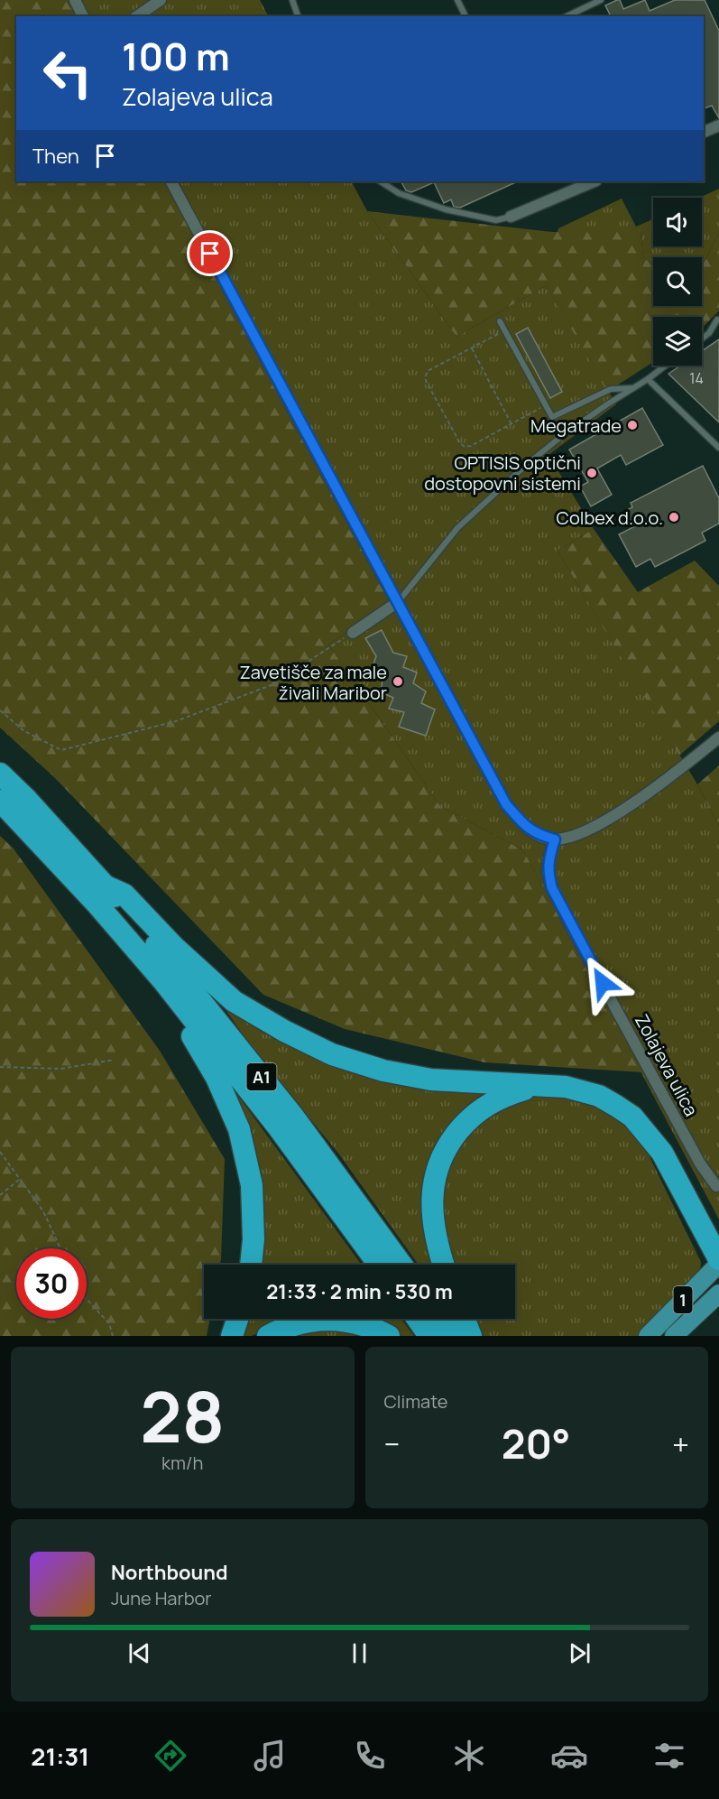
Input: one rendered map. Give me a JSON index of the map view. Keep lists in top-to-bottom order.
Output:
{
  "streets": {
    "highway": ["A1"],
    "main road": ["1"],
    "street": ["Zolajeva ulica"]
  },
  "places": [
    "Megatrade",
    "OPTISIS optični dostopovni sistemi",
    "Colbex d.o.o.",
    "Zavetišče za male živali Maribor"
  ],
  "house_numbers": ["14"],
  "page": {
    "turn": ["100 m", "Zolajeva ulica"],
    "then": "Then",
    "limit": "30",
    "trip": "21:33 · 2 min · 530 m",
    "tile": [
      ["28", "km/h"],
      "Climate"
    ],
    "heat": ["−", "20°", "+"],
    "song": ["Northbound", "June Harbor"],
    "tabs": "21:31"
  }
}
